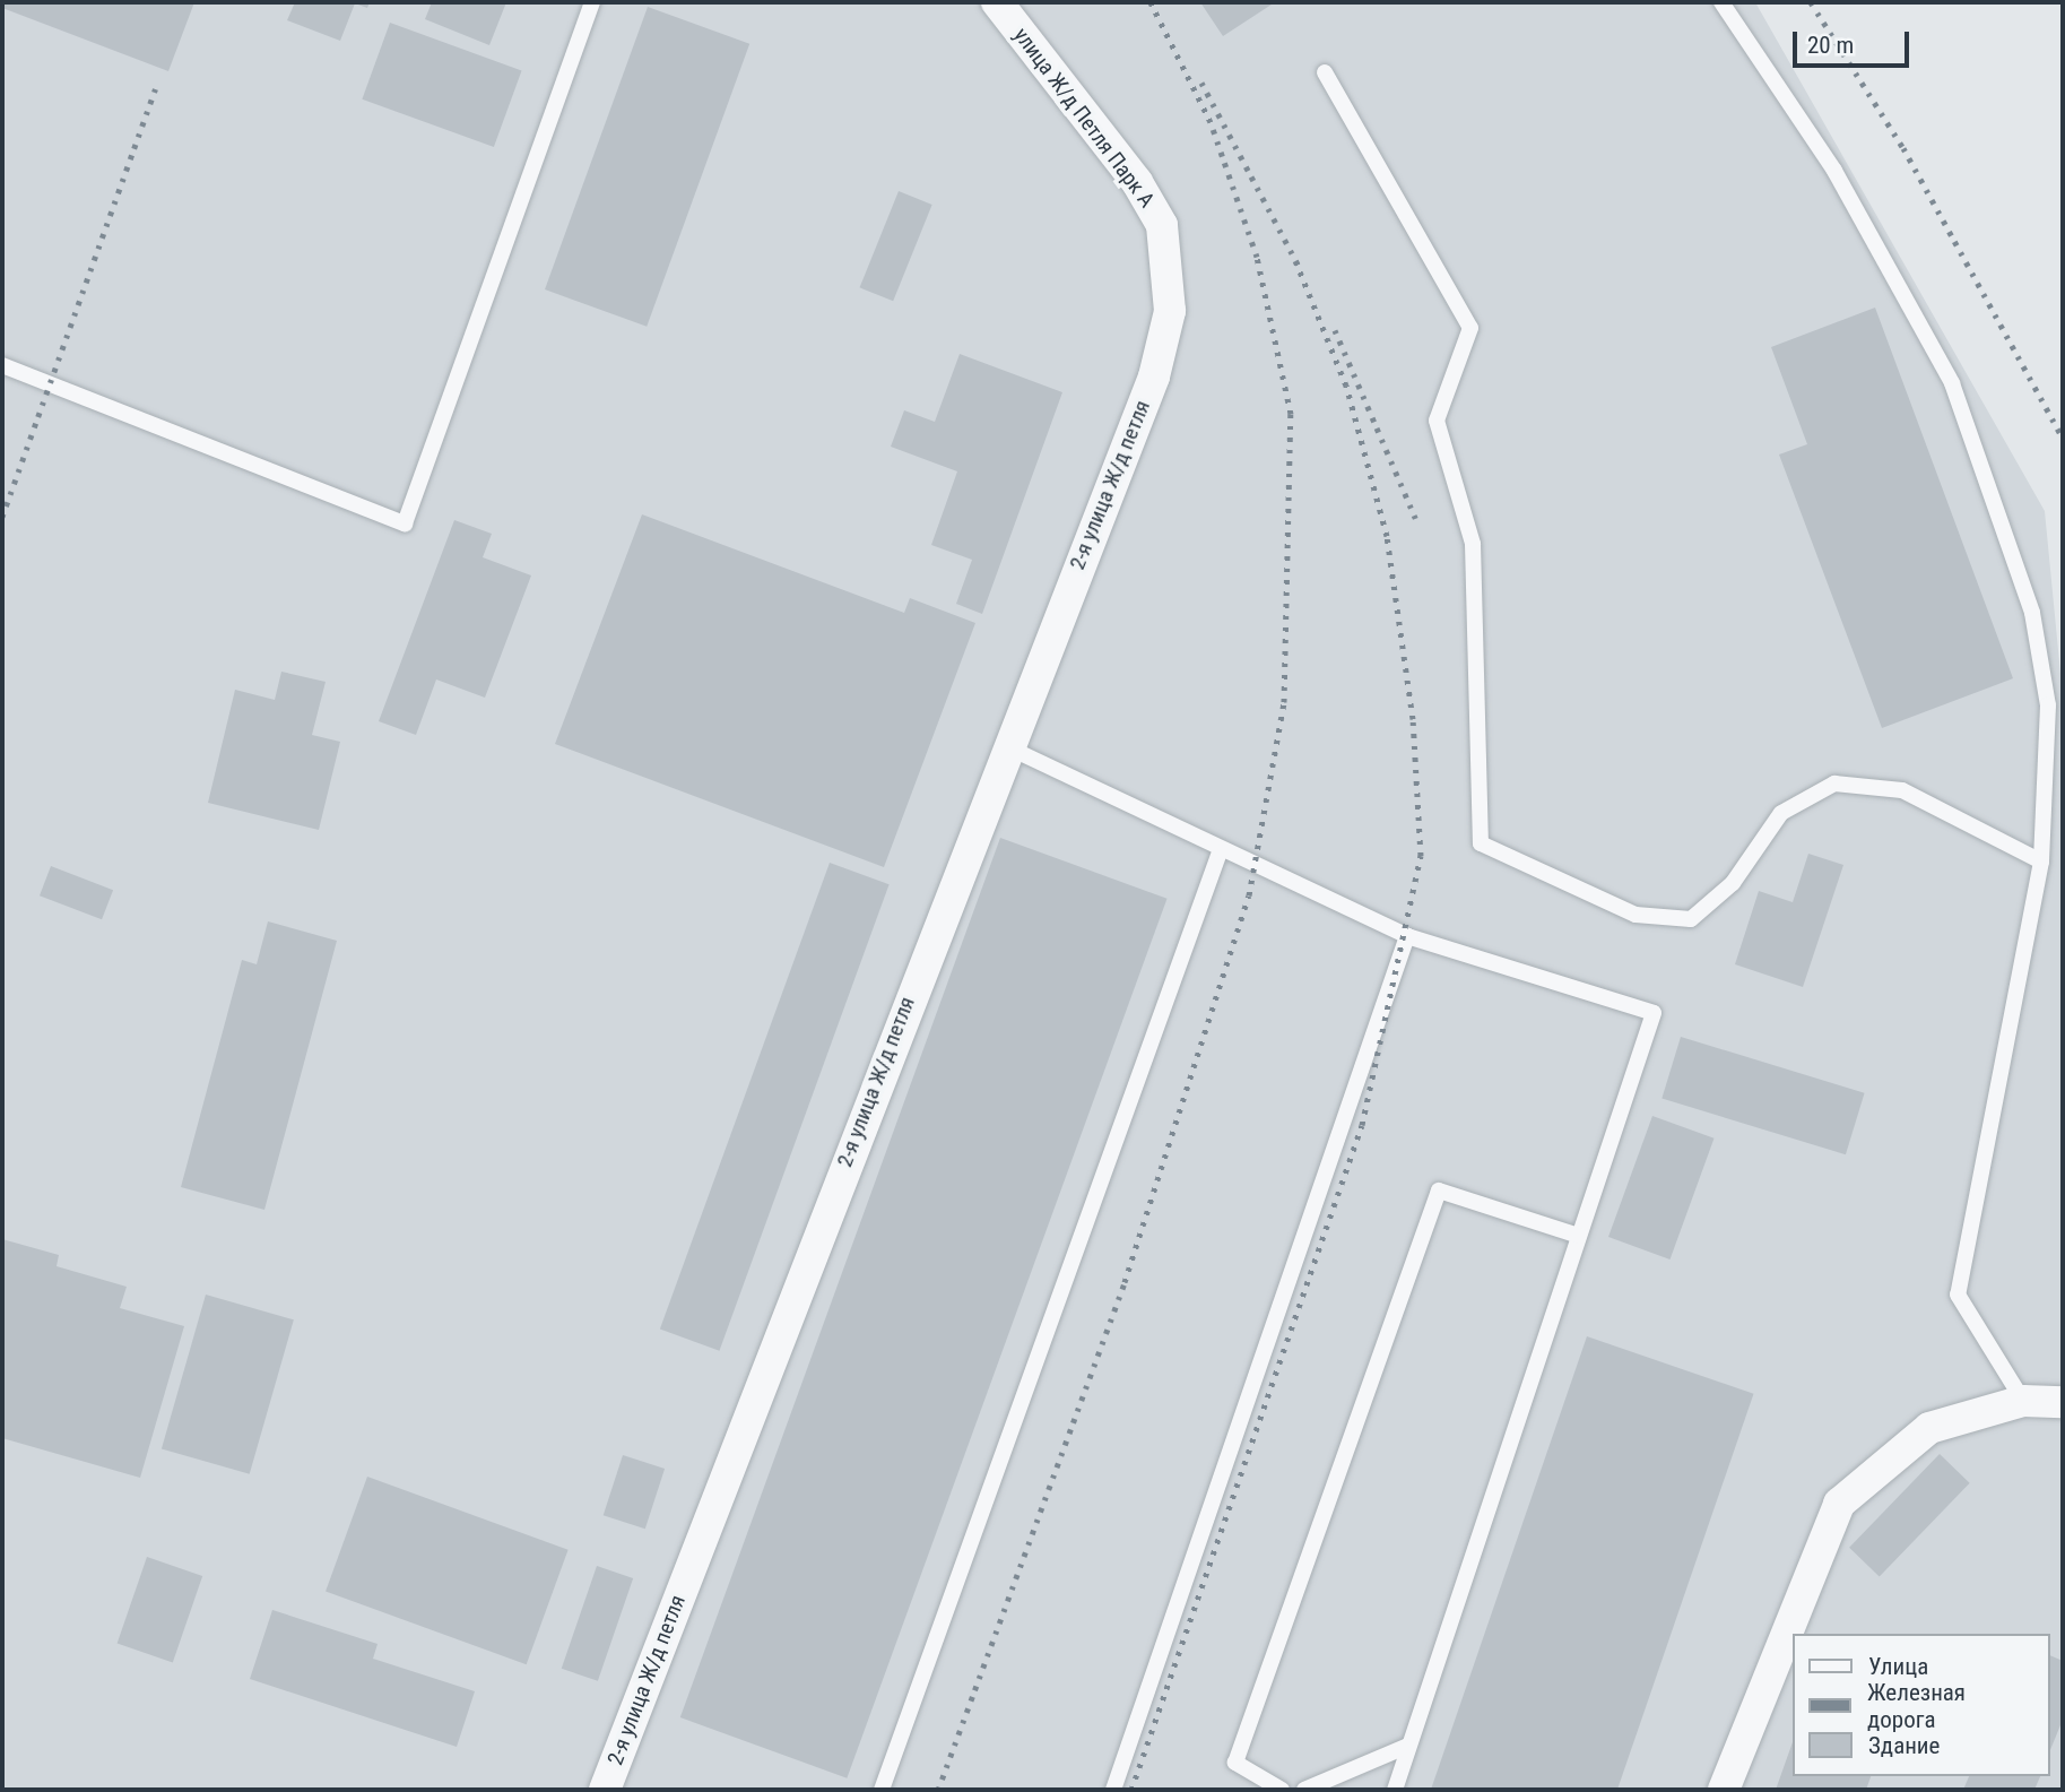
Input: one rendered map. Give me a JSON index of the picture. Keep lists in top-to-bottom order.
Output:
{
  "streets": {
    "street": ["улица Ж/д Петля Парк А", "2-я улица Ж/д петля"]
  },
  "crossings": [
    ["улица Ж/д Петля Парк А", "2-я улица Ж/д петля"]
  ],
  "legend": ["Улица", "Железная дорога", "Здание"],
  "scale_bar": "20 m"
}
